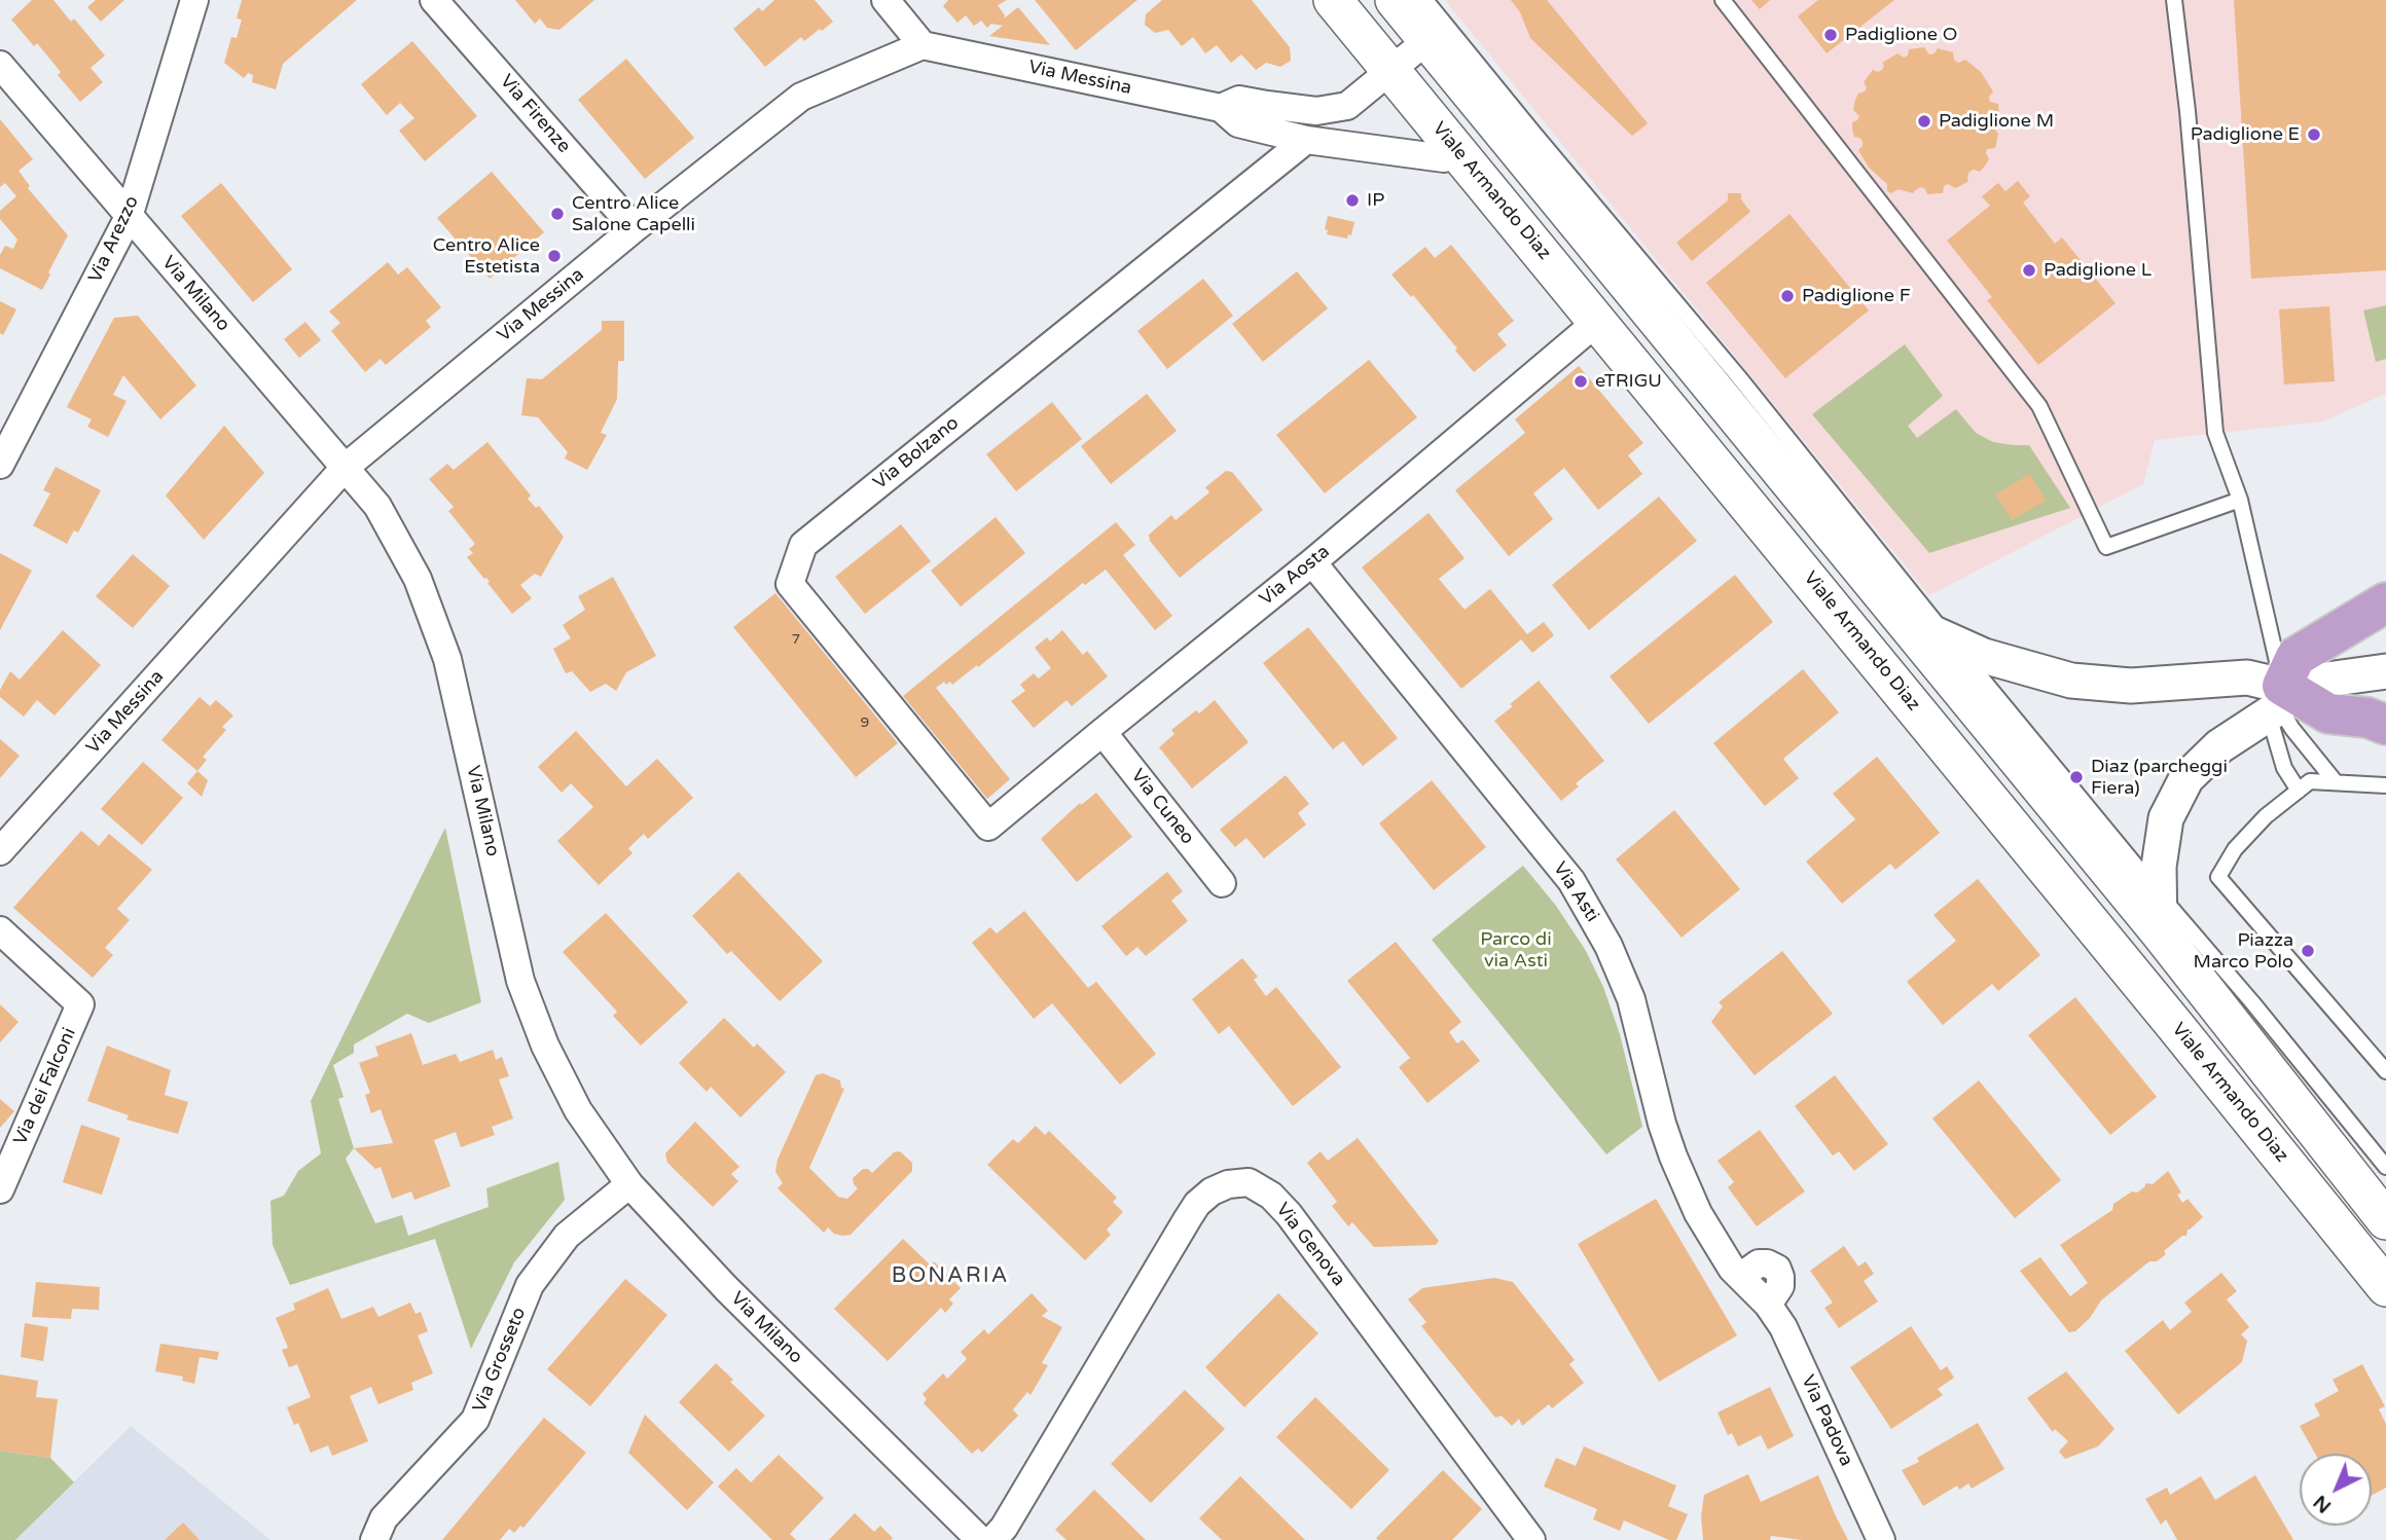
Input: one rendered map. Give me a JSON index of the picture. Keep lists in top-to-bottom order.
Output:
{
  "streets": {
    "main road": ["Viale Armando Diaz"],
    "street": [
      "Via Messina",
      "Via Firenze",
      "Via Arezzo",
      "Via Milano",
      "Via Bolzano",
      "Via Aosta",
      "Via Cuneo",
      "Via Asti",
      "Via dei Falconi",
      "Via Genova",
      "Via Grosseto",
      "Via Padova"
    ]
  },
  "crossings": [
    ["Via Messina", "Via Firenze"],
    ["Via Messina", "Viale Armando Diaz"],
    ["Via Messina", "Via Milano"],
    ["Via Messina", "Via Bolzano"],
    ["Viale Armando Diaz", "Via Aosta"],
    ["Via Arezzo", "Via Milano"],
    ["Via Milano", "Via Grosseto"],
    ["Via Bolzano", "Via Aosta"],
    ["Via Aosta", "Via Cuneo"],
    ["Via Aosta", "Via Asti"],
    ["Via Asti", "Via Padova"]
  ],
  "districts": ["BONARIA"],
  "parks": ["Parco di via Asti"],
  "places": [
    "Padiglione O",
    "Padiglione M",
    "Padiglione E",
    "IP",
    "Centro Alice Salone Capelli",
    "Centro Alice Estetista",
    "Padiglione L",
    "Padiglione F",
    "eTRIGU",
    "Diaz (parcheggi Fiera)",
    "Piazza Marco Polo"
  ],
  "house_numbers": ["7", "9"],
  "north": "bottom left"
}
